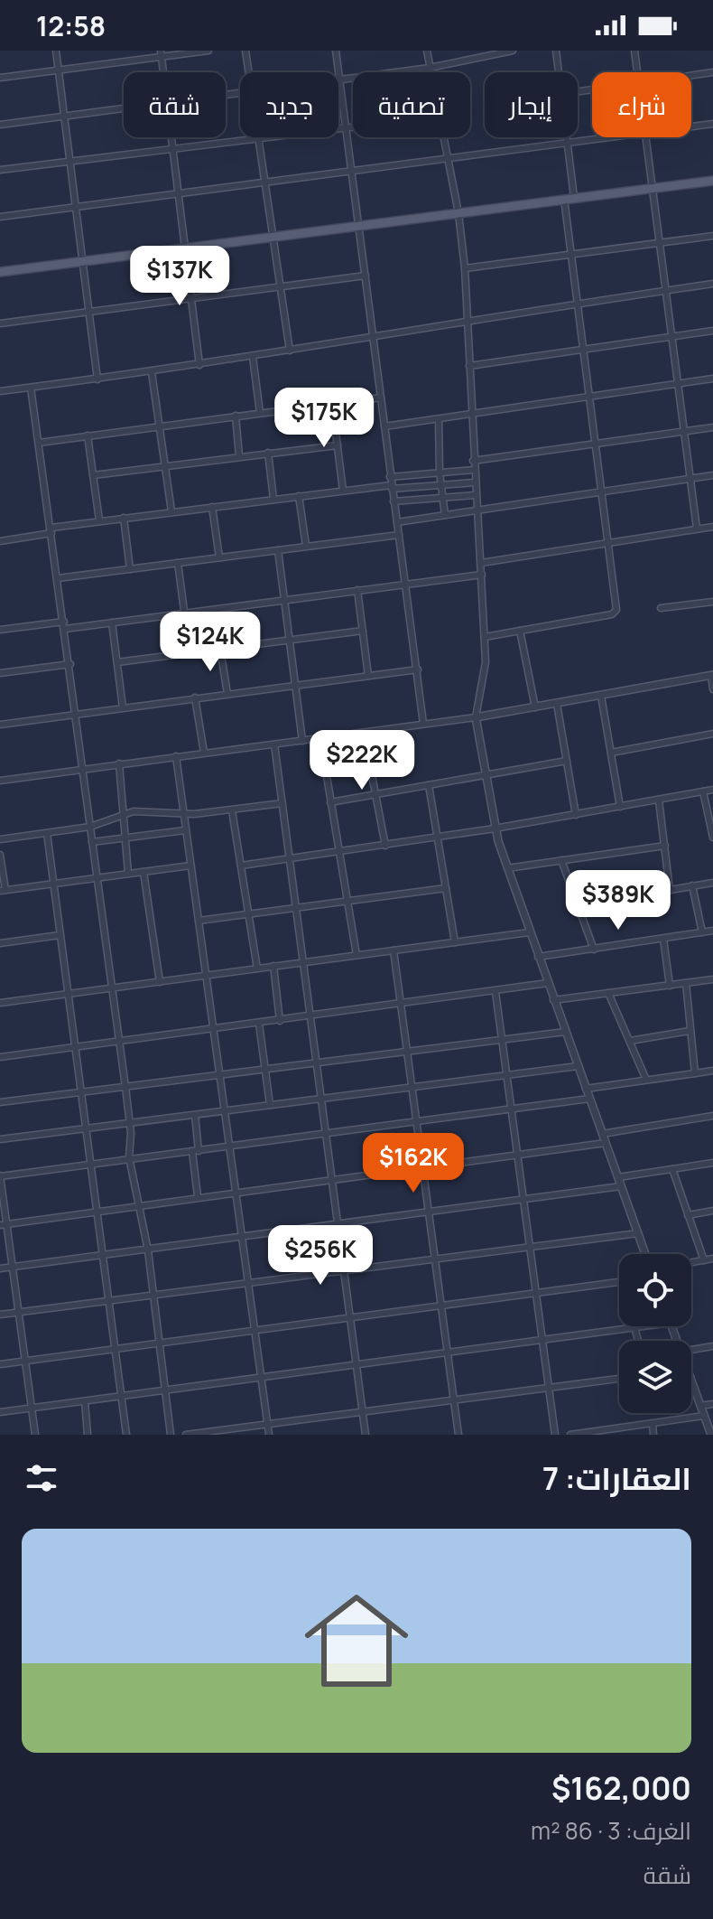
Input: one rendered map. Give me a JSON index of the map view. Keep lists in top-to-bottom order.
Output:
{
  "page": {
    "status": "12:58",
    "chip": [
      "شراء",
      "إيجار",
      "تصفية",
      "جديد",
      "شقة"
    ],
    "price": [
      "$137K",
      "$175K",
      "$124K",
      "$222K",
      "$389K",
      "$162K",
      "$256K"
    ],
    "heading": "العقارات: 7",
    "list": [
      {
        "name": "$162,000",
        "note": "الغرف: 3 · 86 m² · شقة"
      }
    ]
  }
}
